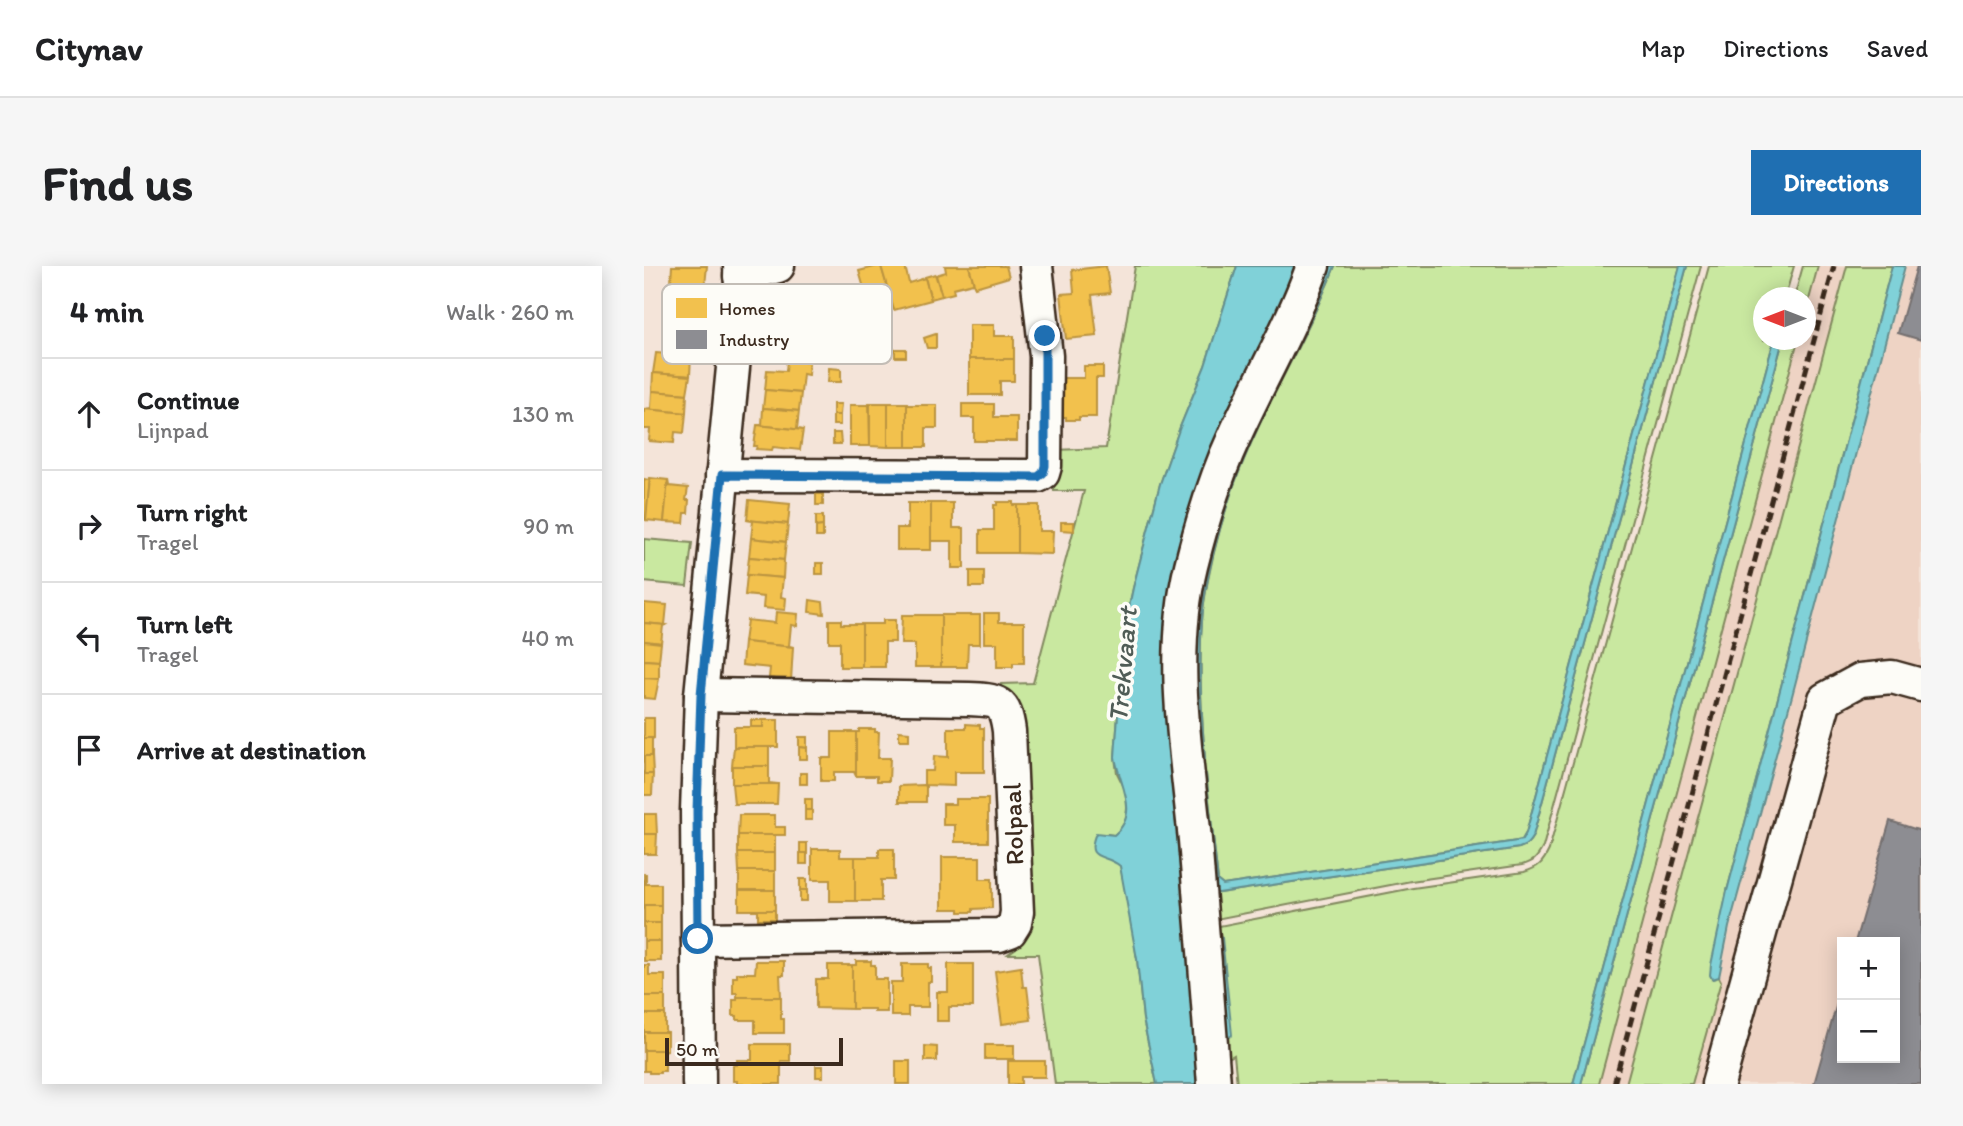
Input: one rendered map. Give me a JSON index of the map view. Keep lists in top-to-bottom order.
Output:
{
  "streets": {
    "street": ["Rolpaal"]
  },
  "water": ["Trekvaart"],
  "legend": ["Homes", "Industry"],
  "scale_bar": "50 m",
  "north": "left",
  "page": {
    "header": "Citynav",
    "nav": ["Map", "Directions", "Saved"],
    "buttons": "Directions",
    "title": "Find us",
    "heading": ["4 min", "Walk · 260 m"],
    "list": [
      ["Continue", "Lijnpad", "130 m"],
      ["Turn right", "Tragel", "90 m"],
      ["Turn left", "Tragel", "40 m"],
      "Arrive at destination"
    ],
    "map_buttons": ["+", "−"],
    "scale": "50 m"
  }
}
